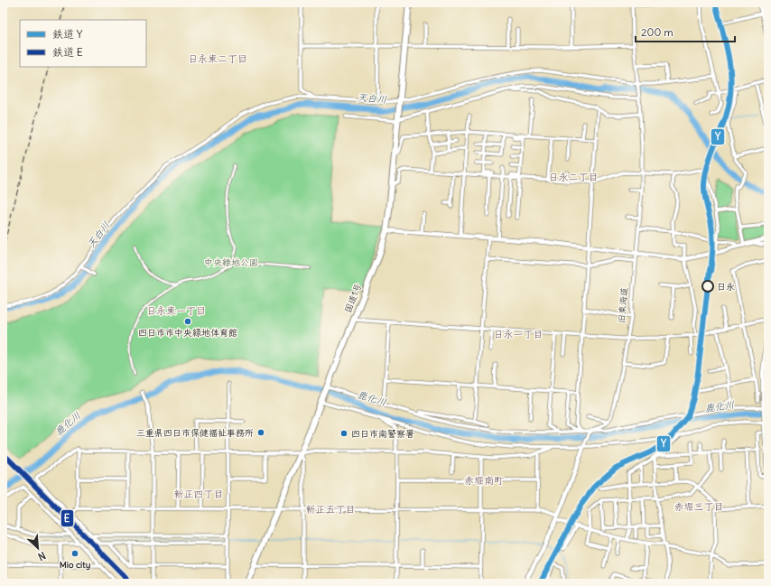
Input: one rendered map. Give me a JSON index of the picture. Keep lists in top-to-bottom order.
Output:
{
  "streets": {
    "highway": ["国道1号"],
    "street": ["旧東海道"]
  },
  "districts": [
    "日永東二丁目",
    "日永二丁目",
    "日永東一丁目",
    "日永一丁目",
    "赤堀南町",
    "新正四丁目",
    "赤堀三丁目",
    "新正五丁目"
  ],
  "water": ["天白川", "鹿化川"],
  "parks": ["中央緑地公園"],
  "places": [
    "日永",
    "四日市市中央緑地体育館",
    "三重県四日市保健福祉事務所",
    "四日市南警察署",
    "Mio city"
  ],
  "lines": ["rail line Y", "rail line E"],
  "legend": ["鉄道 Y", "鉄道 E"],
  "scale_bar": "200 m",
  "north": "bottom right"
}
